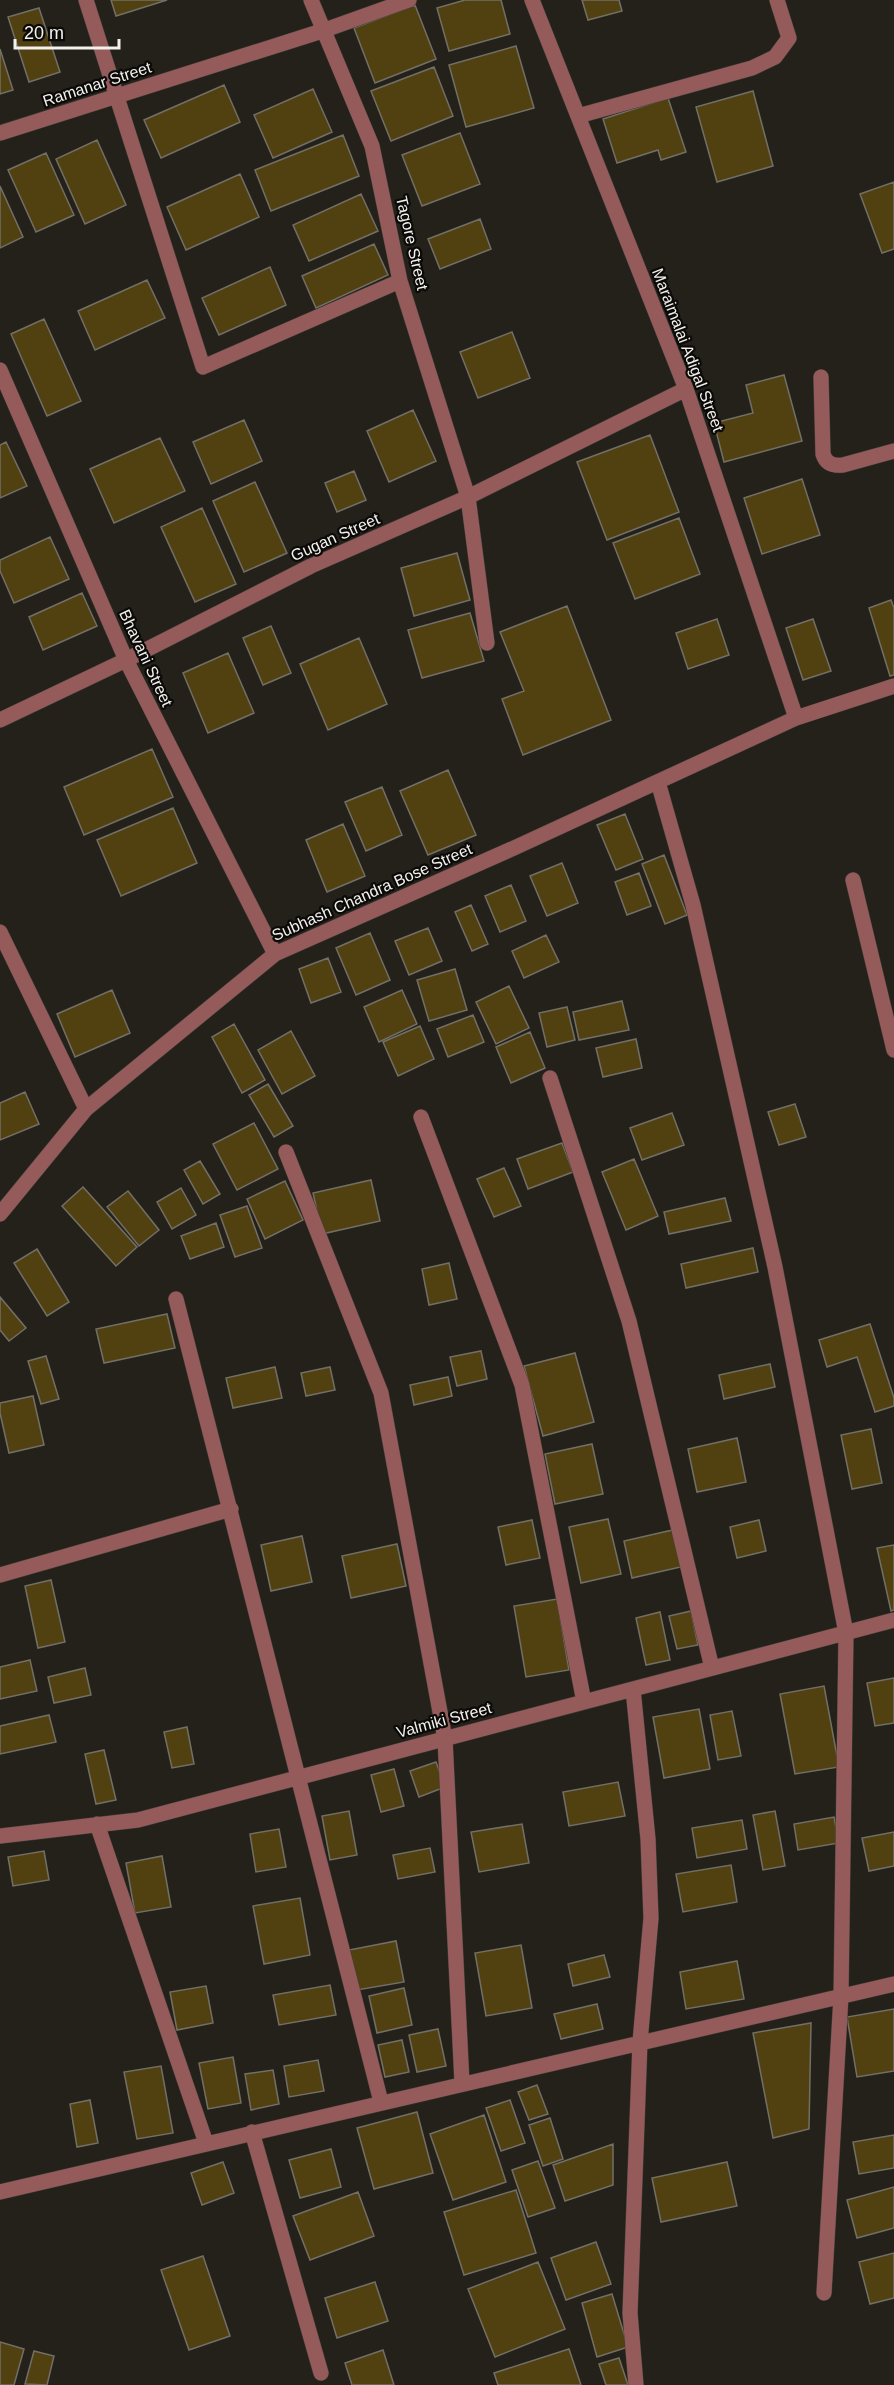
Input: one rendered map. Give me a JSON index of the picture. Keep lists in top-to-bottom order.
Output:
{
  "streets": {
    "street": [
      "Ramanar Street",
      "Tagore Street",
      "Maraimalai Adigal Street",
      "Gugan Street",
      "Bhavani Street",
      "Subhash Chandra Bose Street",
      "Valmiki Street"
    ]
  },
  "crossings": [
    ["Ramanar Street", "Tagore Street"],
    ["Tagore Street", "Gugan Street"],
    ["Maraimalai Adigal Street", "Gugan Street"],
    ["Maraimalai Adigal Street", "Subhash Chandra Bose Street"],
    ["Gugan Street", "Bhavani Street"],
    ["Bhavani Street", "Subhash Chandra Bose Street"]
  ],
  "scale_bar": "20 m"
}
